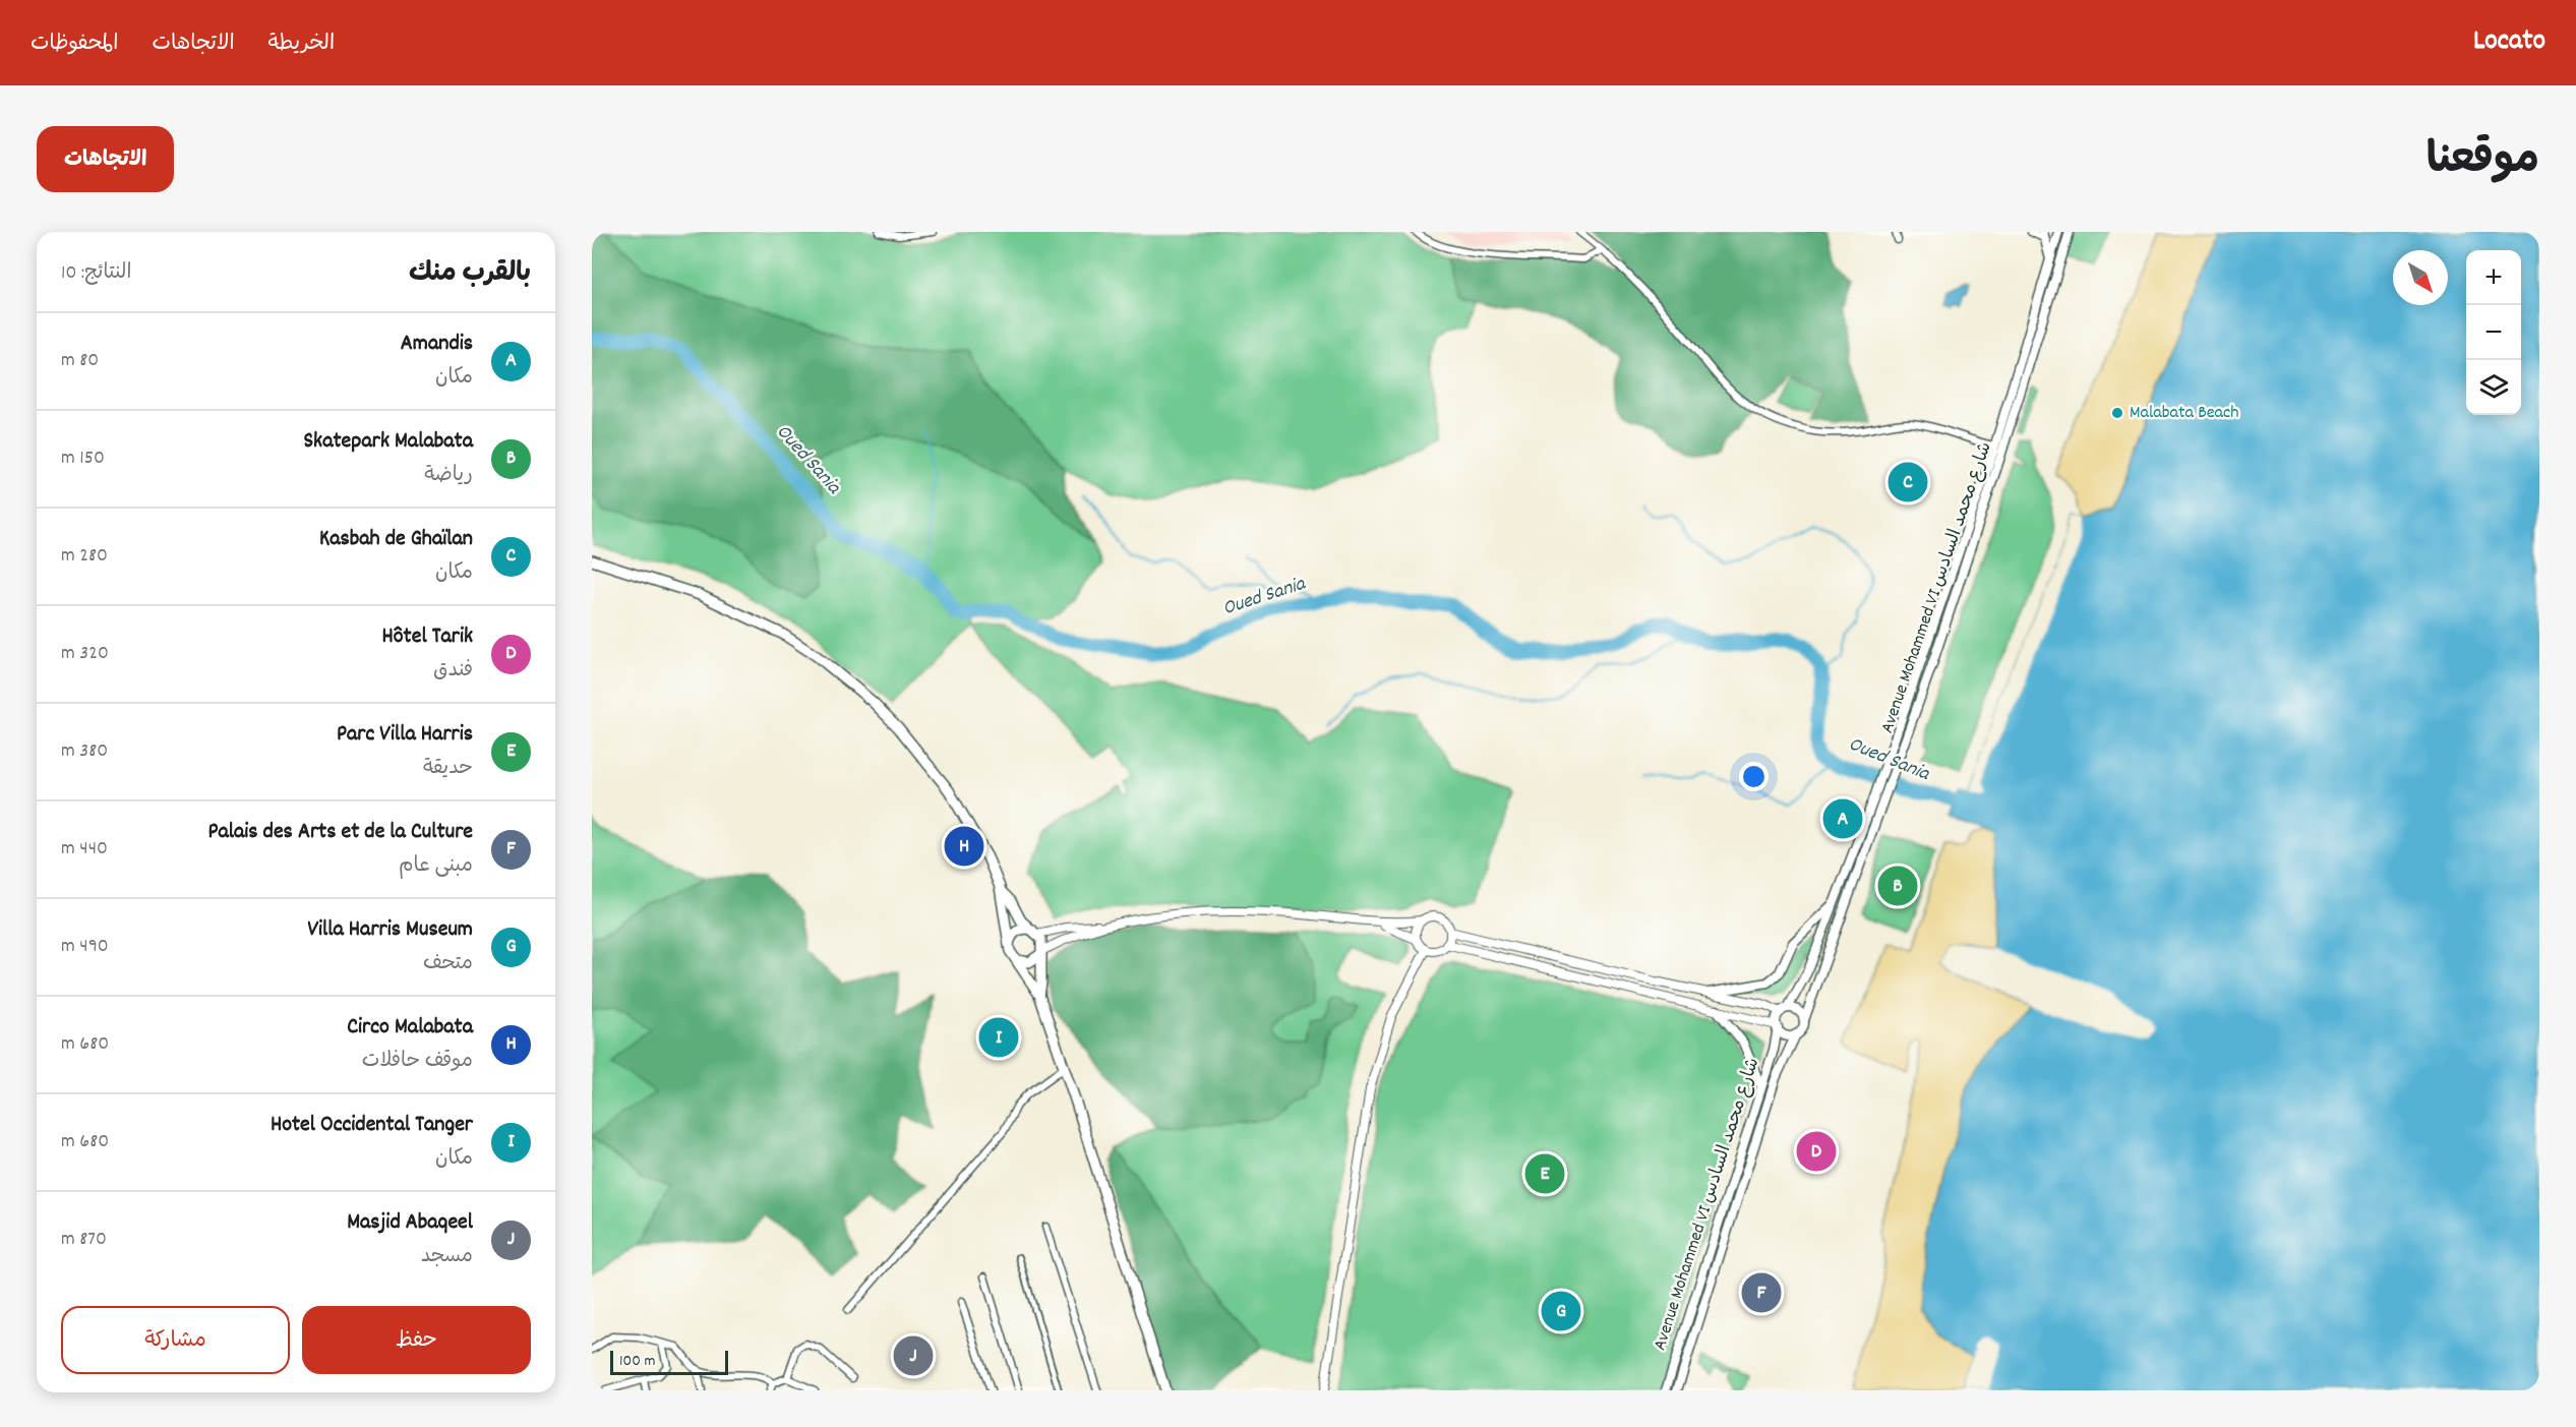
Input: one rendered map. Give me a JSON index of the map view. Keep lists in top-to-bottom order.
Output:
{
  "streets": {
    "main road": ["Avenue Mohammed VI شارع محمد السادس"]
  },
  "water": ["Oued Sania"],
  "places": ["Malabata Beach"],
  "scale_bar": "100 m",
  "north": "bottom right",
  "page": {
    "header": "Locato",
    "nav": ["الخريطة", "الاتجاهات", "المحفوظات"],
    "title": "موقعنا",
    "buttons": [
      "الاتجاهات",
      ["حفظ", "مشاركة"]
    ],
    "heading": ["بالقرب منك", "النتائج: 10"],
    "map_buttons": ["+", "−"],
    "list": [
      {
        "mark": "A",
        "name": "Amandis",
        "note": "مكان",
        "value": "80 m"
      },
      {
        "mark": "B",
        "name": "Skatepark Malabata",
        "note": "رياضة",
        "value": "150 m"
      },
      {
        "mark": "C",
        "name": "Kasbah de Ghaïlan",
        "note": "مكان",
        "value": "280 m"
      },
      {
        "mark": "D",
        "name": "Hôtel Tarik",
        "note": "فندق",
        "value": "320 m"
      },
      {
        "mark": "E",
        "name": "Parc Villa Harris",
        "note": "حديقة",
        "value": "380 m"
      },
      {
        "mark": "F",
        "name": "Palais des Arts et de la Culture",
        "note": "مبنى عام",
        "value": "440 m"
      },
      {
        "mark": "G",
        "name": "Villa Harris Museum",
        "note": "متحف",
        "value": "490 m"
      },
      {
        "mark": "H",
        "name": "Circo Malabata",
        "note": "موقف حافلات",
        "value": "680 m"
      },
      {
        "mark": "I",
        "name": "Hotel Occidental Tanger",
        "note": "مكان",
        "value": "680 m"
      },
      {
        "mark": "J",
        "name": "Masjid Abaqeel",
        "note": "مسجد",
        "value": "870 m"
      }
    ],
    "pins": [
      "C",
      "A",
      "H",
      "B",
      "I",
      "D",
      "E",
      "F",
      "G",
      "J"
    ],
    "scale": "100 m"
  }
}
